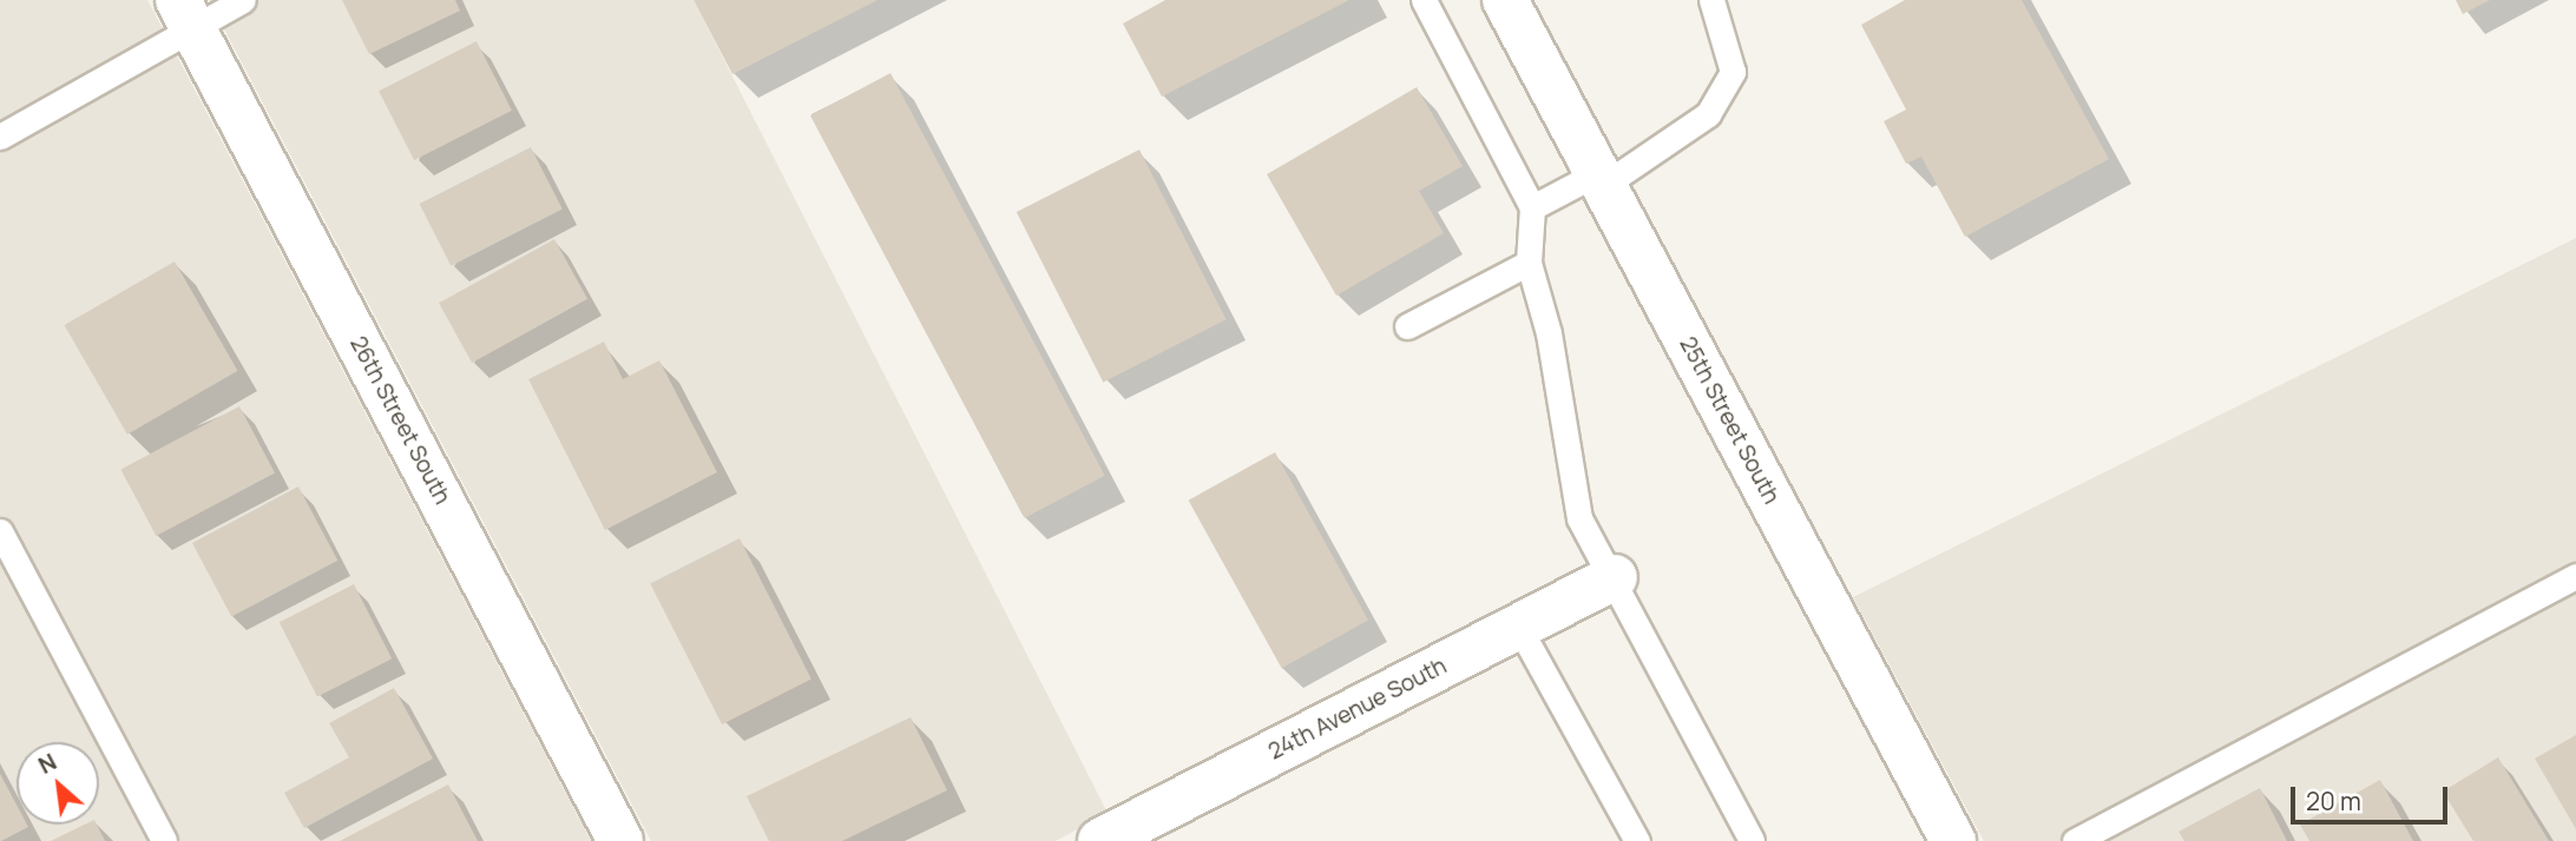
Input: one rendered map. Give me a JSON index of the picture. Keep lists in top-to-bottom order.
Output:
{
  "streets": {
    "street": ["26th Street South", "25th Street South", "24th Avenue South"]
  },
  "scale_bar": "20 m",
  "north": "top left"
}
